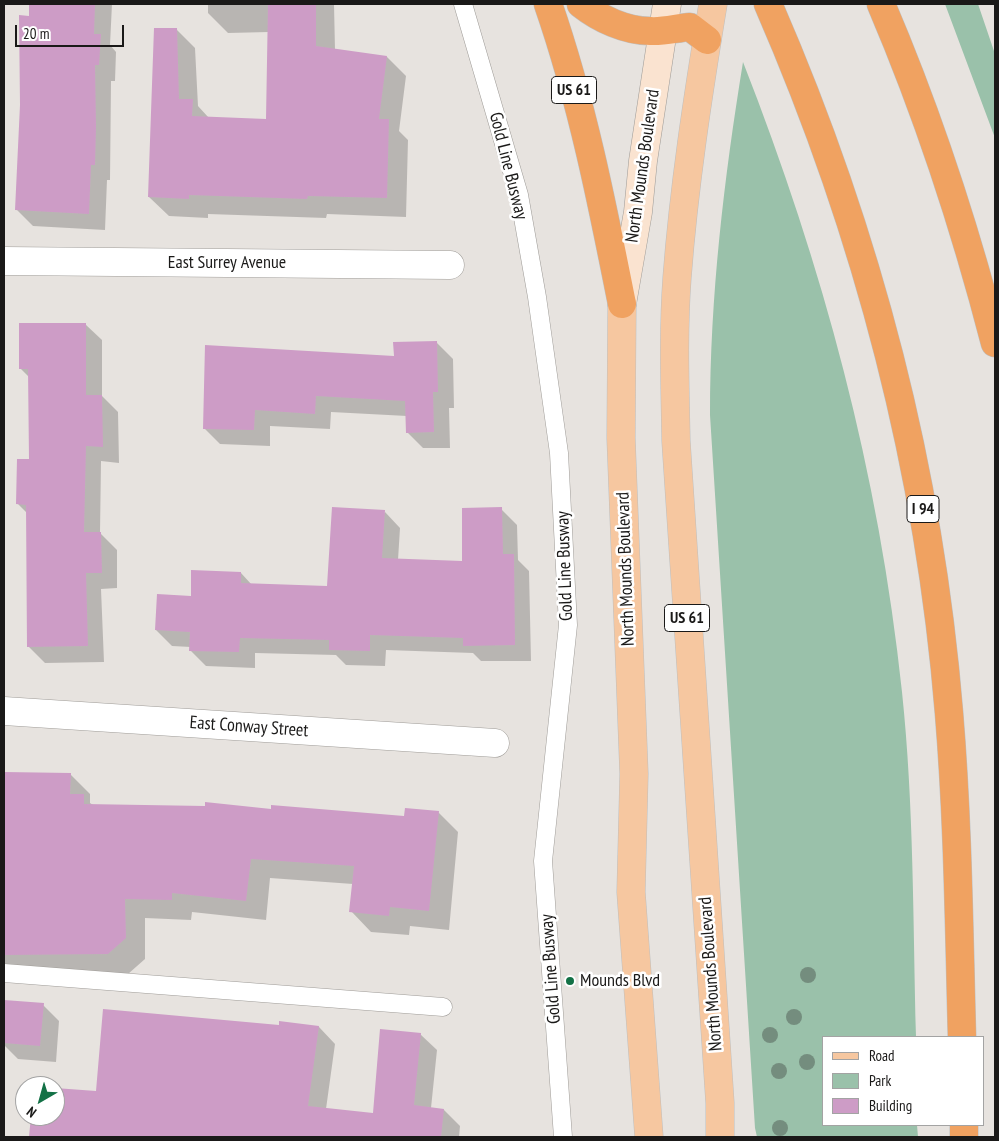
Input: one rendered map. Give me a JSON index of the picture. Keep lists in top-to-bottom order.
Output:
{
  "streets": {
    "highway": ["US 61", "I 94"],
    "main road": ["North Mounds Boulevard"],
    "street": ["East Surrey Avenue", "East Conway Street"],
    "lane": ["Gold Line Busway"]
  },
  "crossings": [
    ["US 61", "North Mounds Boulevard"]
  ],
  "places": ["Mounds Blvd"],
  "legend": ["Road", "Park", "Building"],
  "scale_bar": "20 m",
  "north": "bottom left"
}
